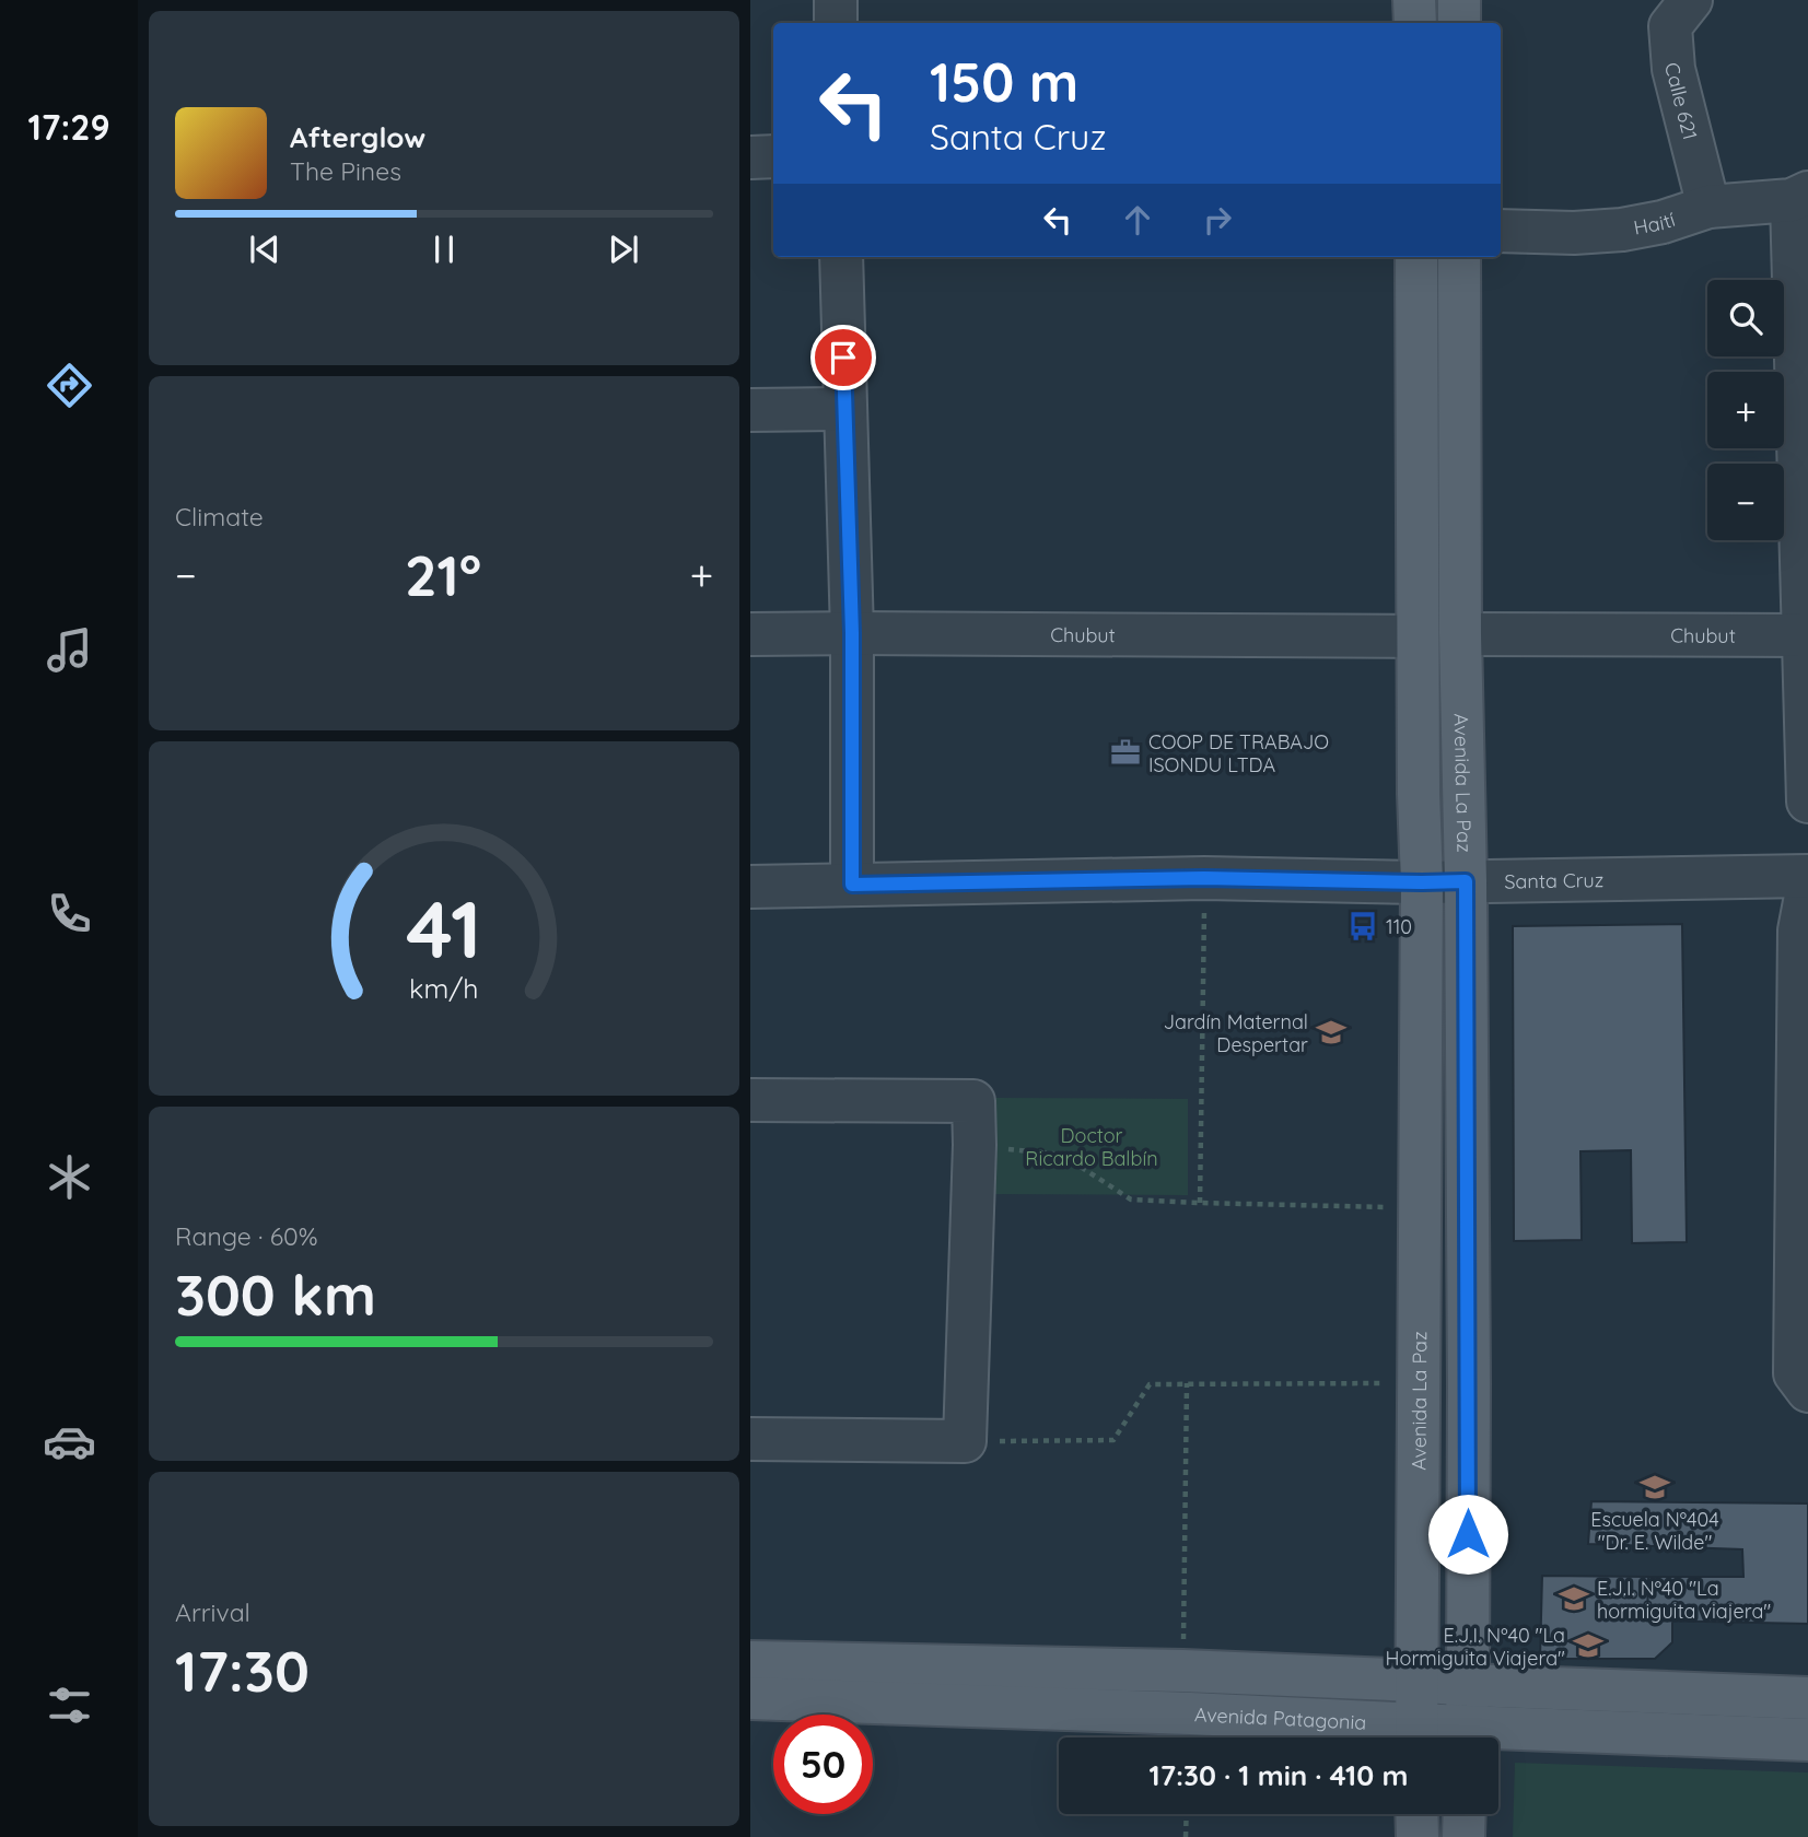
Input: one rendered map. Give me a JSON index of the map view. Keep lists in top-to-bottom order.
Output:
{
  "streets": {
    "main road": ["Avenida La Paz", "Avenida Patagonia"],
    "street": [
      "Calle 621",
      "Haití",
      "Chubut",
      "Santa Cruz"
    ]
  },
  "crossings": [
    ["Calle 621", "Haití"],
    ["Chubut", "Avenida La Paz"],
    ["Avenida La Paz", "Santa Cruz"],
    ["Avenida La Paz", "Avenida Patagonia"]
  ],
  "parks": ["Doctor Ricardo Balbín"],
  "places": {
    "office": ["COOP DE TRABAJO ISONDU LTDA"],
    "bus stop": ["110"],
    "school or university": [
      "Jardín Maternal Despertar",
      "Escuela Nº404 \"Dr. E. Wilde\"",
      "E.J.I. Nº40 \"La hormiguita viajera\"",
      "E.J.I. Nº40 \"La Hormiguita Viajera\""
    ]
  },
  "page": {
    "tabs": "17:29",
    "turn": ["150 m", "Santa Cruz"],
    "song": ["Afterglow", "The Pines"],
    "map_buttons": ["+", "−"],
    "tile": [
      "Climate",
      ["Range · 60%", "300 km"],
      ["Arrival", "17:30"]
    ],
    "heat": ["−", "21°", "+"],
    "limit": "50",
    "trip": "17:30 · 1 min · 410 m",
    "gauge": ["41", "km/h"]
  }
}
